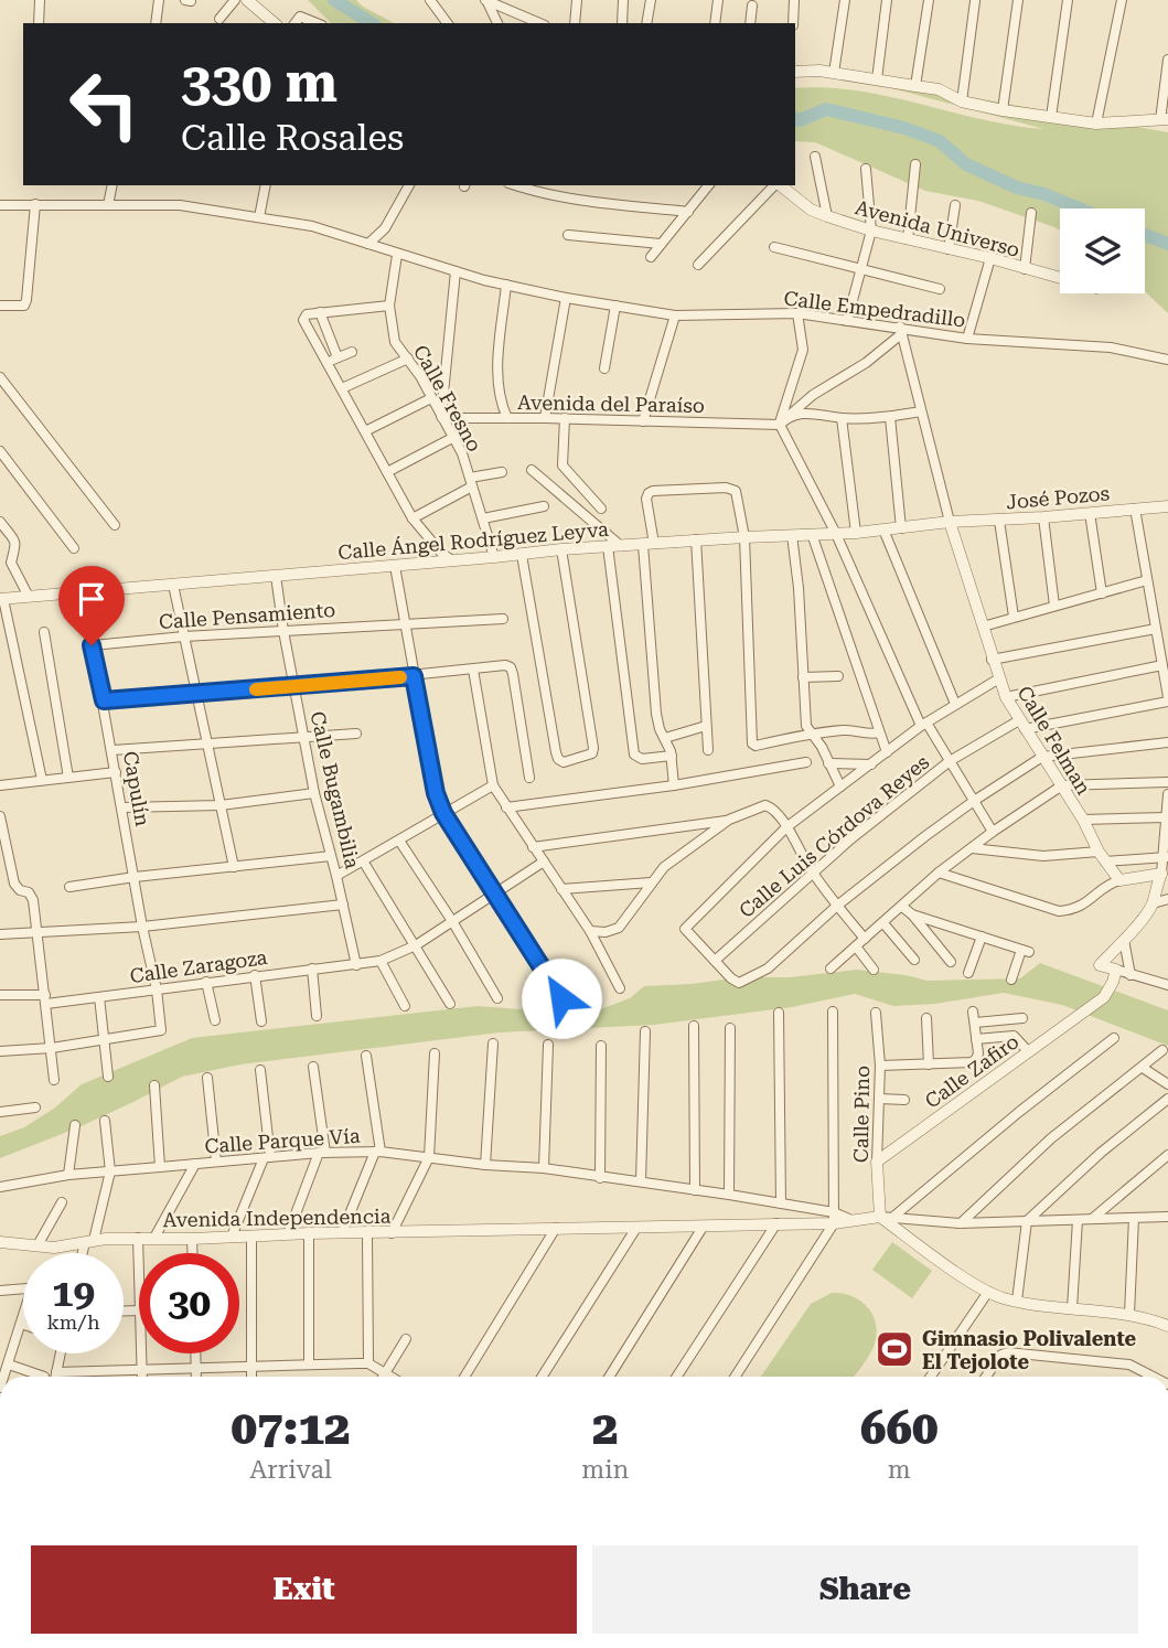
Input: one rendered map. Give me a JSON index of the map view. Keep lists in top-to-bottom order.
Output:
{
  "streets": {
    "street": [
      "Avenida Universo",
      "Calle Empedradillo",
      "Calle Fresno",
      "Avenida del Paraíso",
      "José Pozos",
      "Calle Ángel Rodríguez Leyva",
      "Calle Pensamiento",
      "Calle Felman",
      "Capulín",
      "Calle Bugambilia",
      "Calle Luis Córdova Reyes",
      "Calle Zaragoza",
      "Calle Zafiro",
      "Calle Pino",
      "Calle Parque Vía",
      "Avenida Independencia"
    ]
  },
  "crossings": [
    ["Calle Empedradillo", "Calle Fresno"],
    ["Calle Fresno", "Avenida del Paraíso"],
    ["Calle Fresno", "Calle Ángel Rodríguez Leyva"],
    ["José Pozos", "Calle Ángel Rodríguez Leyva"],
    ["José Pozos", "Calle Felman"],
    ["Calle Ángel Rodríguez Leyva", "Calle Felman"],
    ["Calle Ángel Rodríguez Leyva", "Capulín"],
    ["Calle Ángel Rodríguez Leyva", "Calle Bugambilia"],
    ["Calle Pensamiento", "Capulín"],
    ["Calle Pensamiento", "Calle Bugambilia"],
    ["Calle Felman", "Calle Luis Córdova Reyes"],
    ["Capulín", "Calle Zaragoza"],
    ["Calle Bugambilia", "Calle Zaragoza"],
    ["Calle Zafiro", "Calle Pino"],
    ["Calle Pino", "Avenida Independencia"],
    ["Calle Parque Vía", "Avenida Independencia"]
  ],
  "places": {
    "sports": ["Gimnasio Polivalente El Tejolote"]
  },
  "page": {
    "turn": ["330 m", "Calle Rosales"],
    "speed": "19 km/h",
    "limit": "30",
    "eta": [
      "07:12",
      "Arrival",
      "2",
      "min",
      "660",
      "m"
    ],
    "buttons": ["Exit", "Share"]
  }
}
